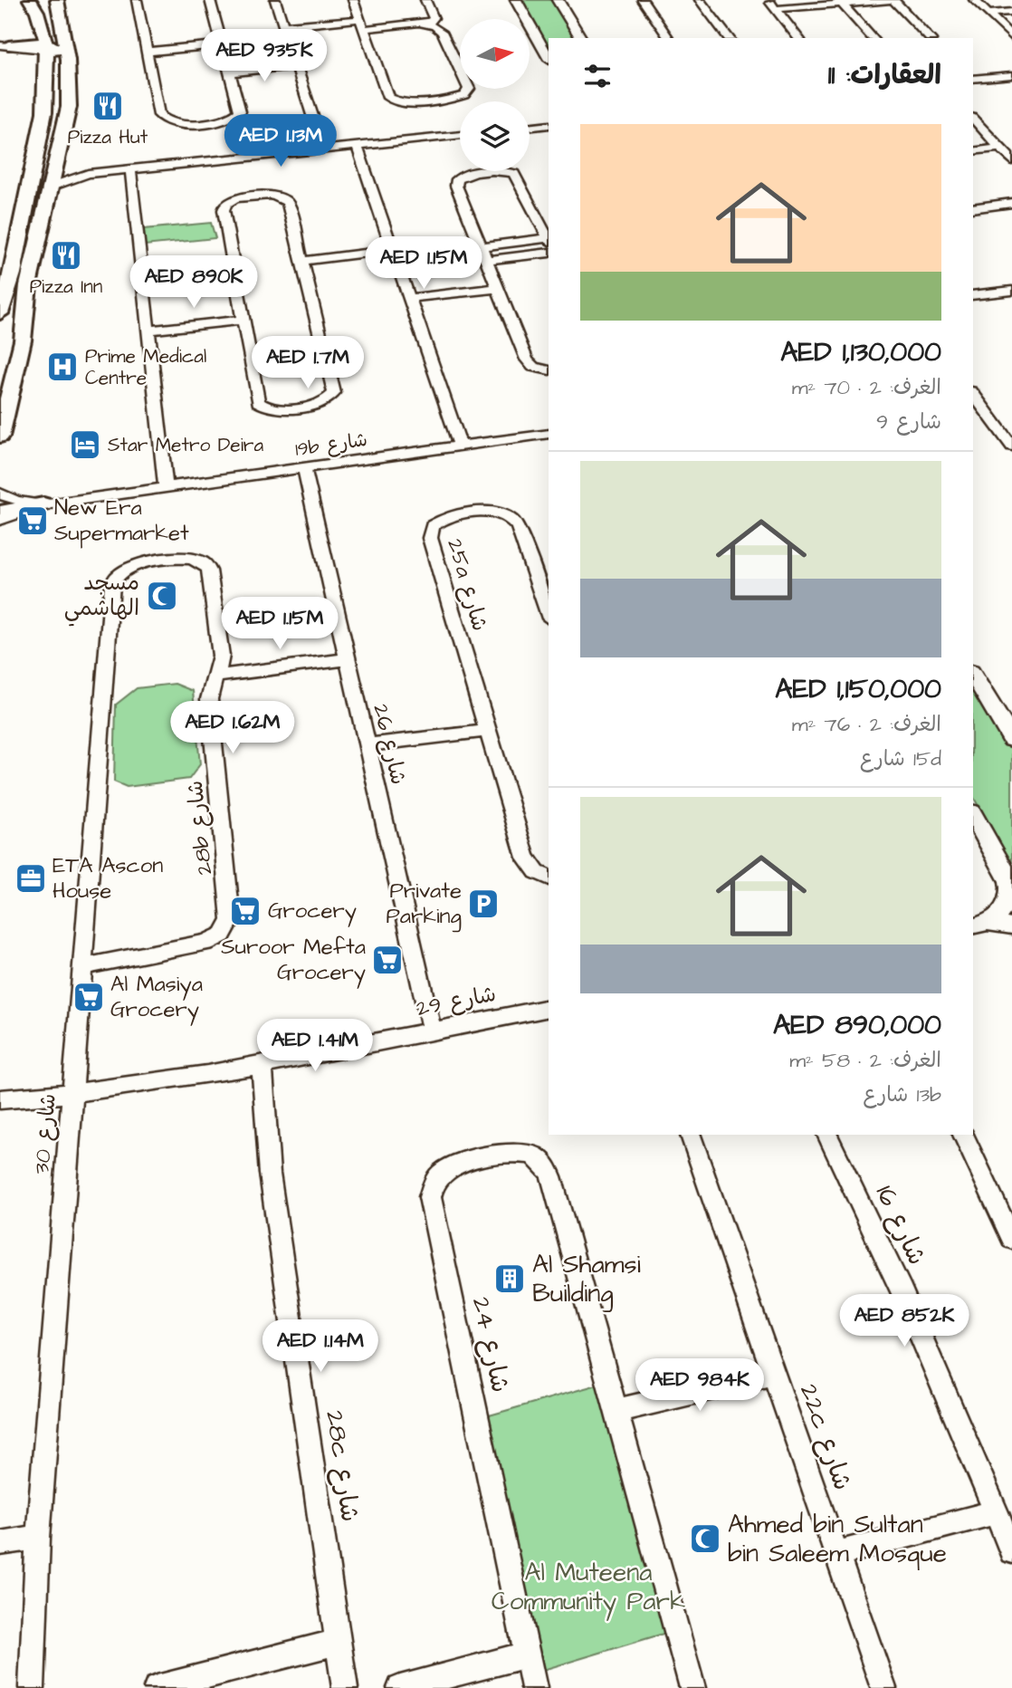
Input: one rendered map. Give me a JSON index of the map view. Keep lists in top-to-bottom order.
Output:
{
  "streets": {
    "street": [
      "19b شارع",
      "25a شارع",
      "شارع 26",
      "28b شارع",
      "شارع 29",
      "شارع 30",
      "شارع 16",
      "شارع 24",
      "22c شارع",
      "28c شارع"
    ]
  },
  "crossings": [
    ["19b شارع", "شارع 26"],
    ["شارع 26", "شارع 29"],
    ["28b شارع", "شارع 30"],
    ["شارع 29", "شارع 30"],
    ["شارع 29", "28c شارع"]
  ],
  "parks": ["Al Muteena Community Park"],
  "places": {
    "restaurant": ["Pizza Hut", "Pizza Inn"],
    "hospital": ["Prime Medical Centre"],
    "hotel": ["Star Metro Deira"],
    "supermarket": [
      "New Era Supermarket",
      "Grocery",
      "Suroor Mefta Grocery",
      "Al Masiya Grocery"
    ],
    "mosque": ["مسجد الهاشمي", "Ahmed bin Sultan bin Saleem Mosque"],
    "office": ["ETA Ascon House"],
    "parking": ["Private Parking"],
    "building": ["Al Shamsi Building"]
  },
  "north": "right",
  "page": {
    "price": [
      "AED 935K",
      "AED 1.13M",
      "AED 1.15M",
      "AED 890K",
      "AED 1.7M",
      "AED 1.15M",
      "AED 1.62M",
      "AED 1.41M",
      "AED 852K",
      "AED 1.14M",
      "AED 984K"
    ],
    "heading": "العقارات: 11",
    "list": [
      {
        "name": "AED 1,130,000",
        "note": "الغرف: 2 · 70 m² · شارع 9"
      },
      {
        "name": "AED 1,150,000",
        "note": "الغرف: 2 · 76 m² · 15d شارع"
      },
      {
        "name": "AED 890,000",
        "note": "الغرف: 2 · 58 m² · 13b شارع"
      }
    ]
  }
}
